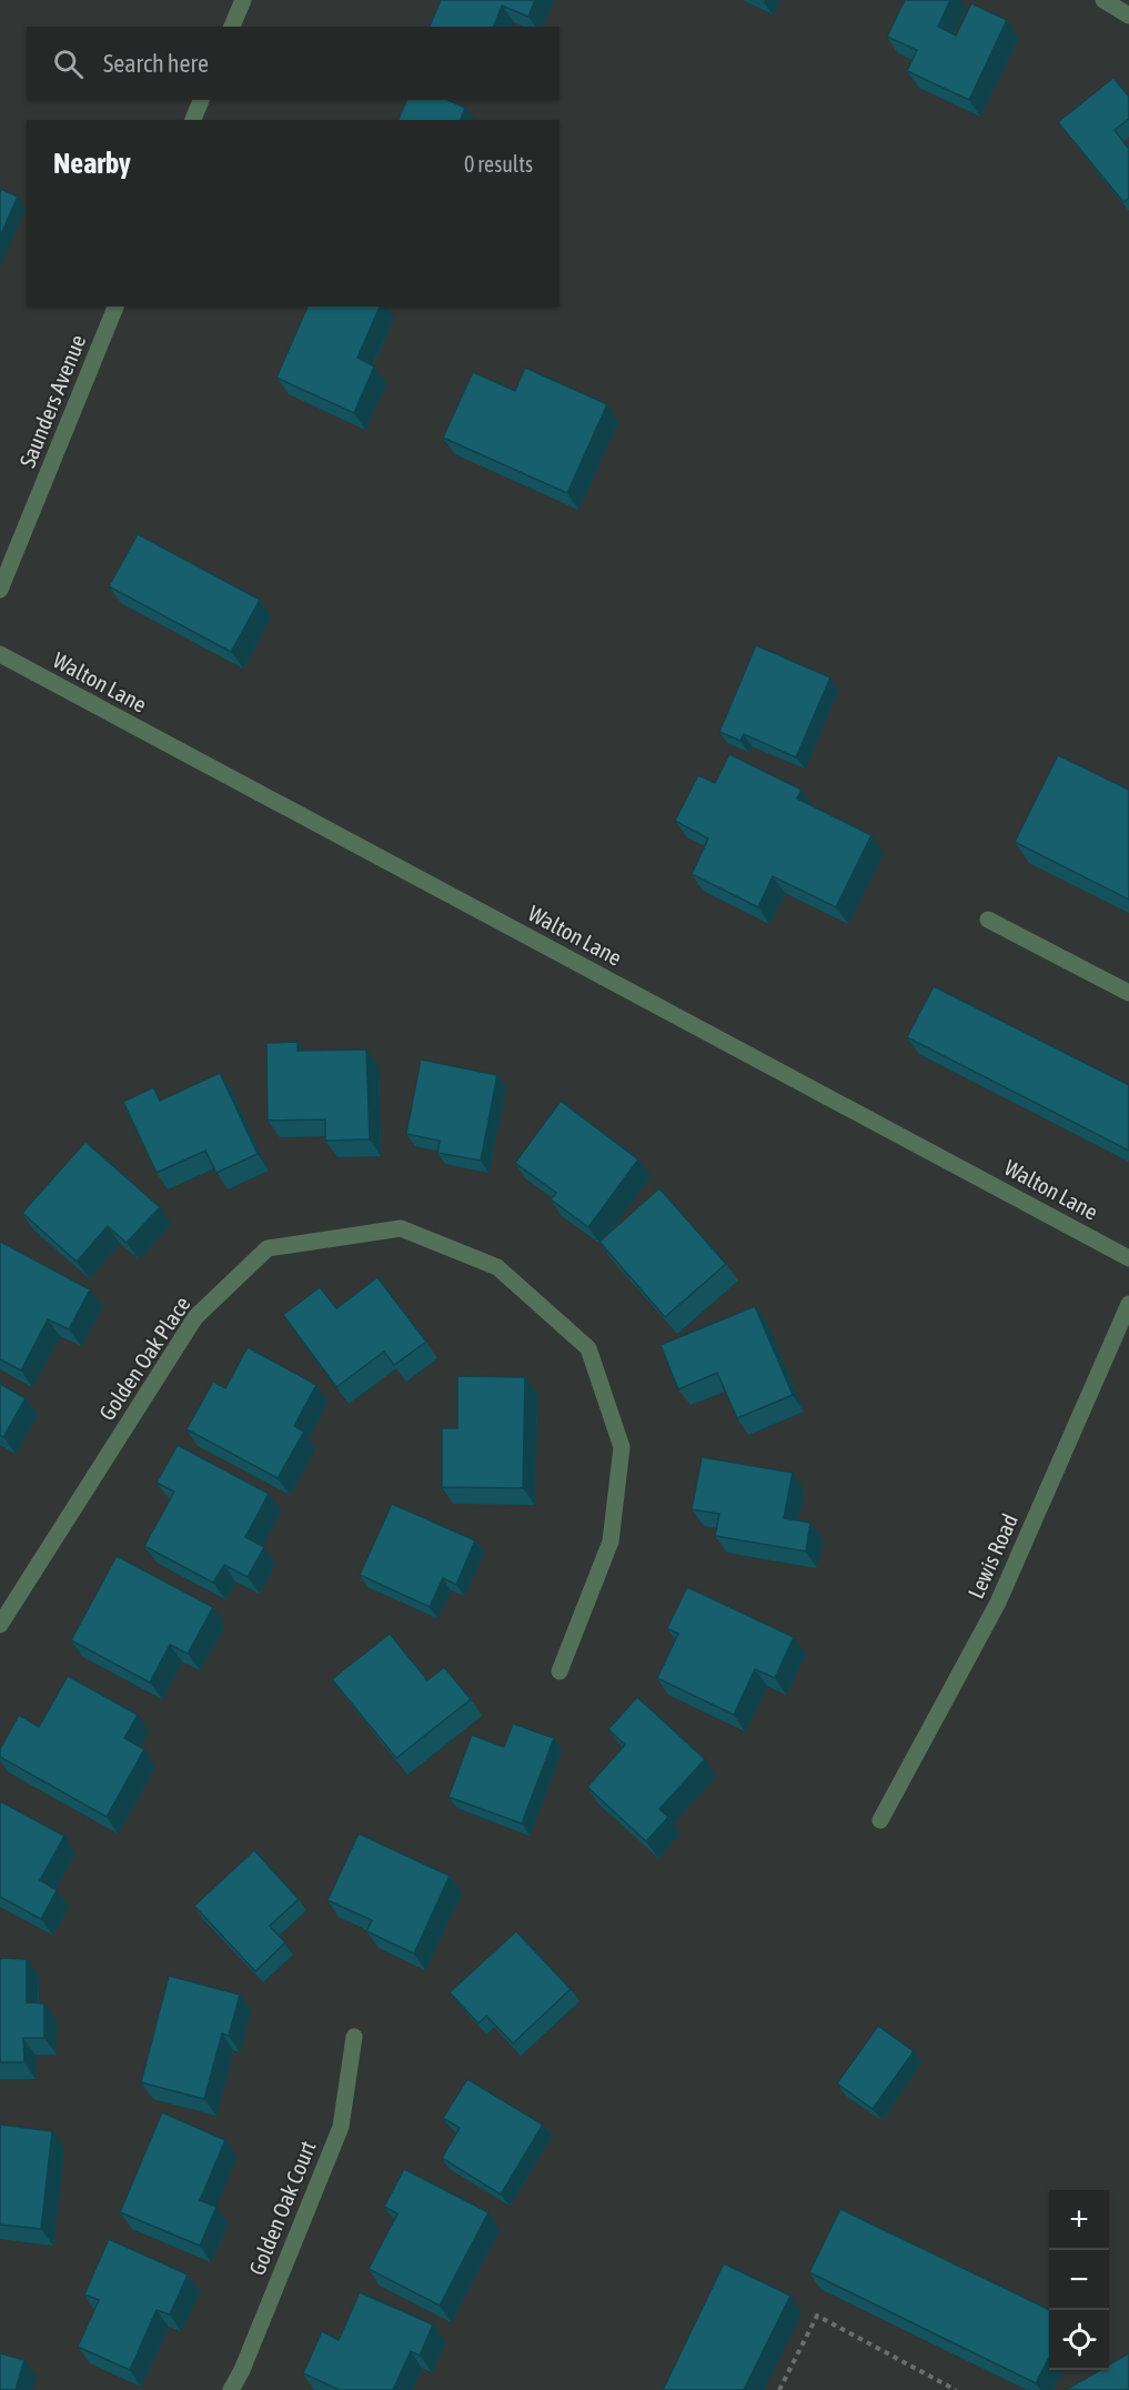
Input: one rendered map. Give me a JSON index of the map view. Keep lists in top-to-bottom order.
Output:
{
  "streets": {
    "street": [
      "Saunders Avenue",
      "Walton Lane",
      "Golden Oak Place",
      "Lewis Road",
      "Golden Oak Court"
    ]
  },
  "page": {
    "search": "Search here",
    "heading": ["Nearby", "0 results"],
    "map_buttons": ["+", "−"]
  }
}
